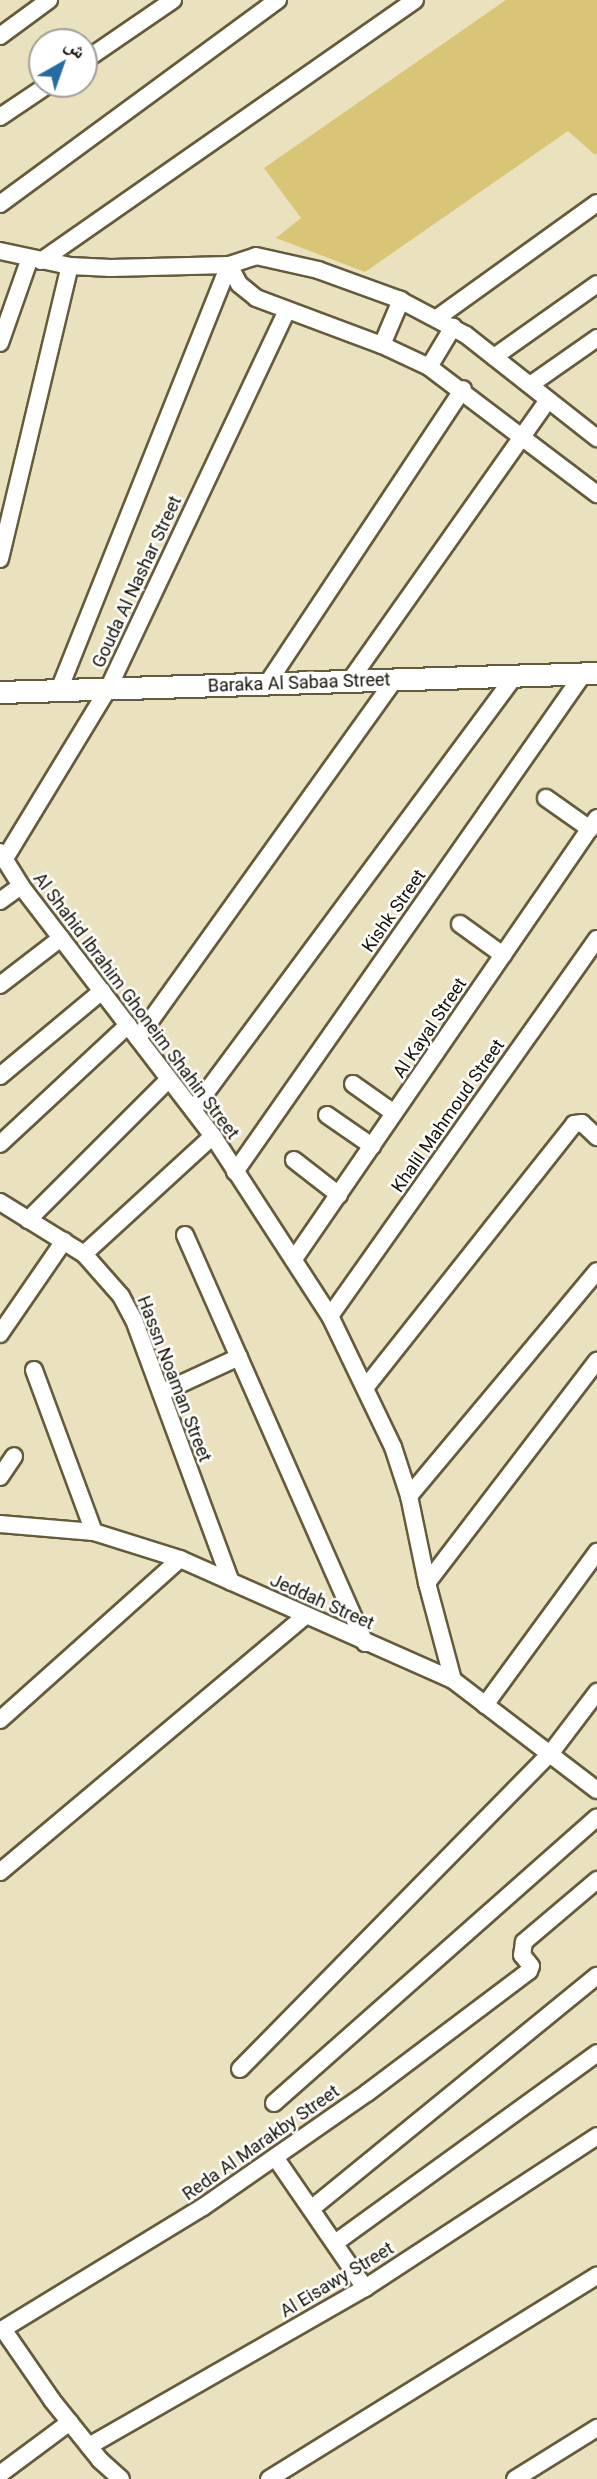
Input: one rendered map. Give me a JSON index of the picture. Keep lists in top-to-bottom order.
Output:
{
  "streets": {
    "main road": ["Baraka Al Sabaa Street"],
    "street": [
      "Gouda Al Nashar Street",
      "Kishk Street",
      "Al Shahid Ibrahim Ghoneim Shahin Street",
      "Al Kayal Street",
      "Khalil Mahmoud Street",
      "Hassn Noaman Street",
      "Jeddah Street",
      "Reda Al Marakby Street",
      "Al Eisawy Street"
    ]
  },
  "crossings": [
    ["Gouda Al Nashar Street", "Baraka Al Sabaa Street"],
    ["Gouda Al Nashar Street", "Al Shahid Ibrahim Ghoneim Shahin Street"],
    ["Baraka Al Sabaa Street", "Kishk Street"],
    ["Kishk Street", "Al Shahid Ibrahim Ghoneim Shahin Street"],
    ["Al Shahid Ibrahim Ghoneim Shahin Street", "Al Kayal Street"],
    ["Al Shahid Ibrahim Ghoneim Shahin Street", "Khalil Mahmoud Street"],
    ["Al Shahid Ibrahim Ghoneim Shahin Street", "Jeddah Street"],
    ["Hassn Noaman Street", "Jeddah Street"]
  ],
  "north": "top right"
}
